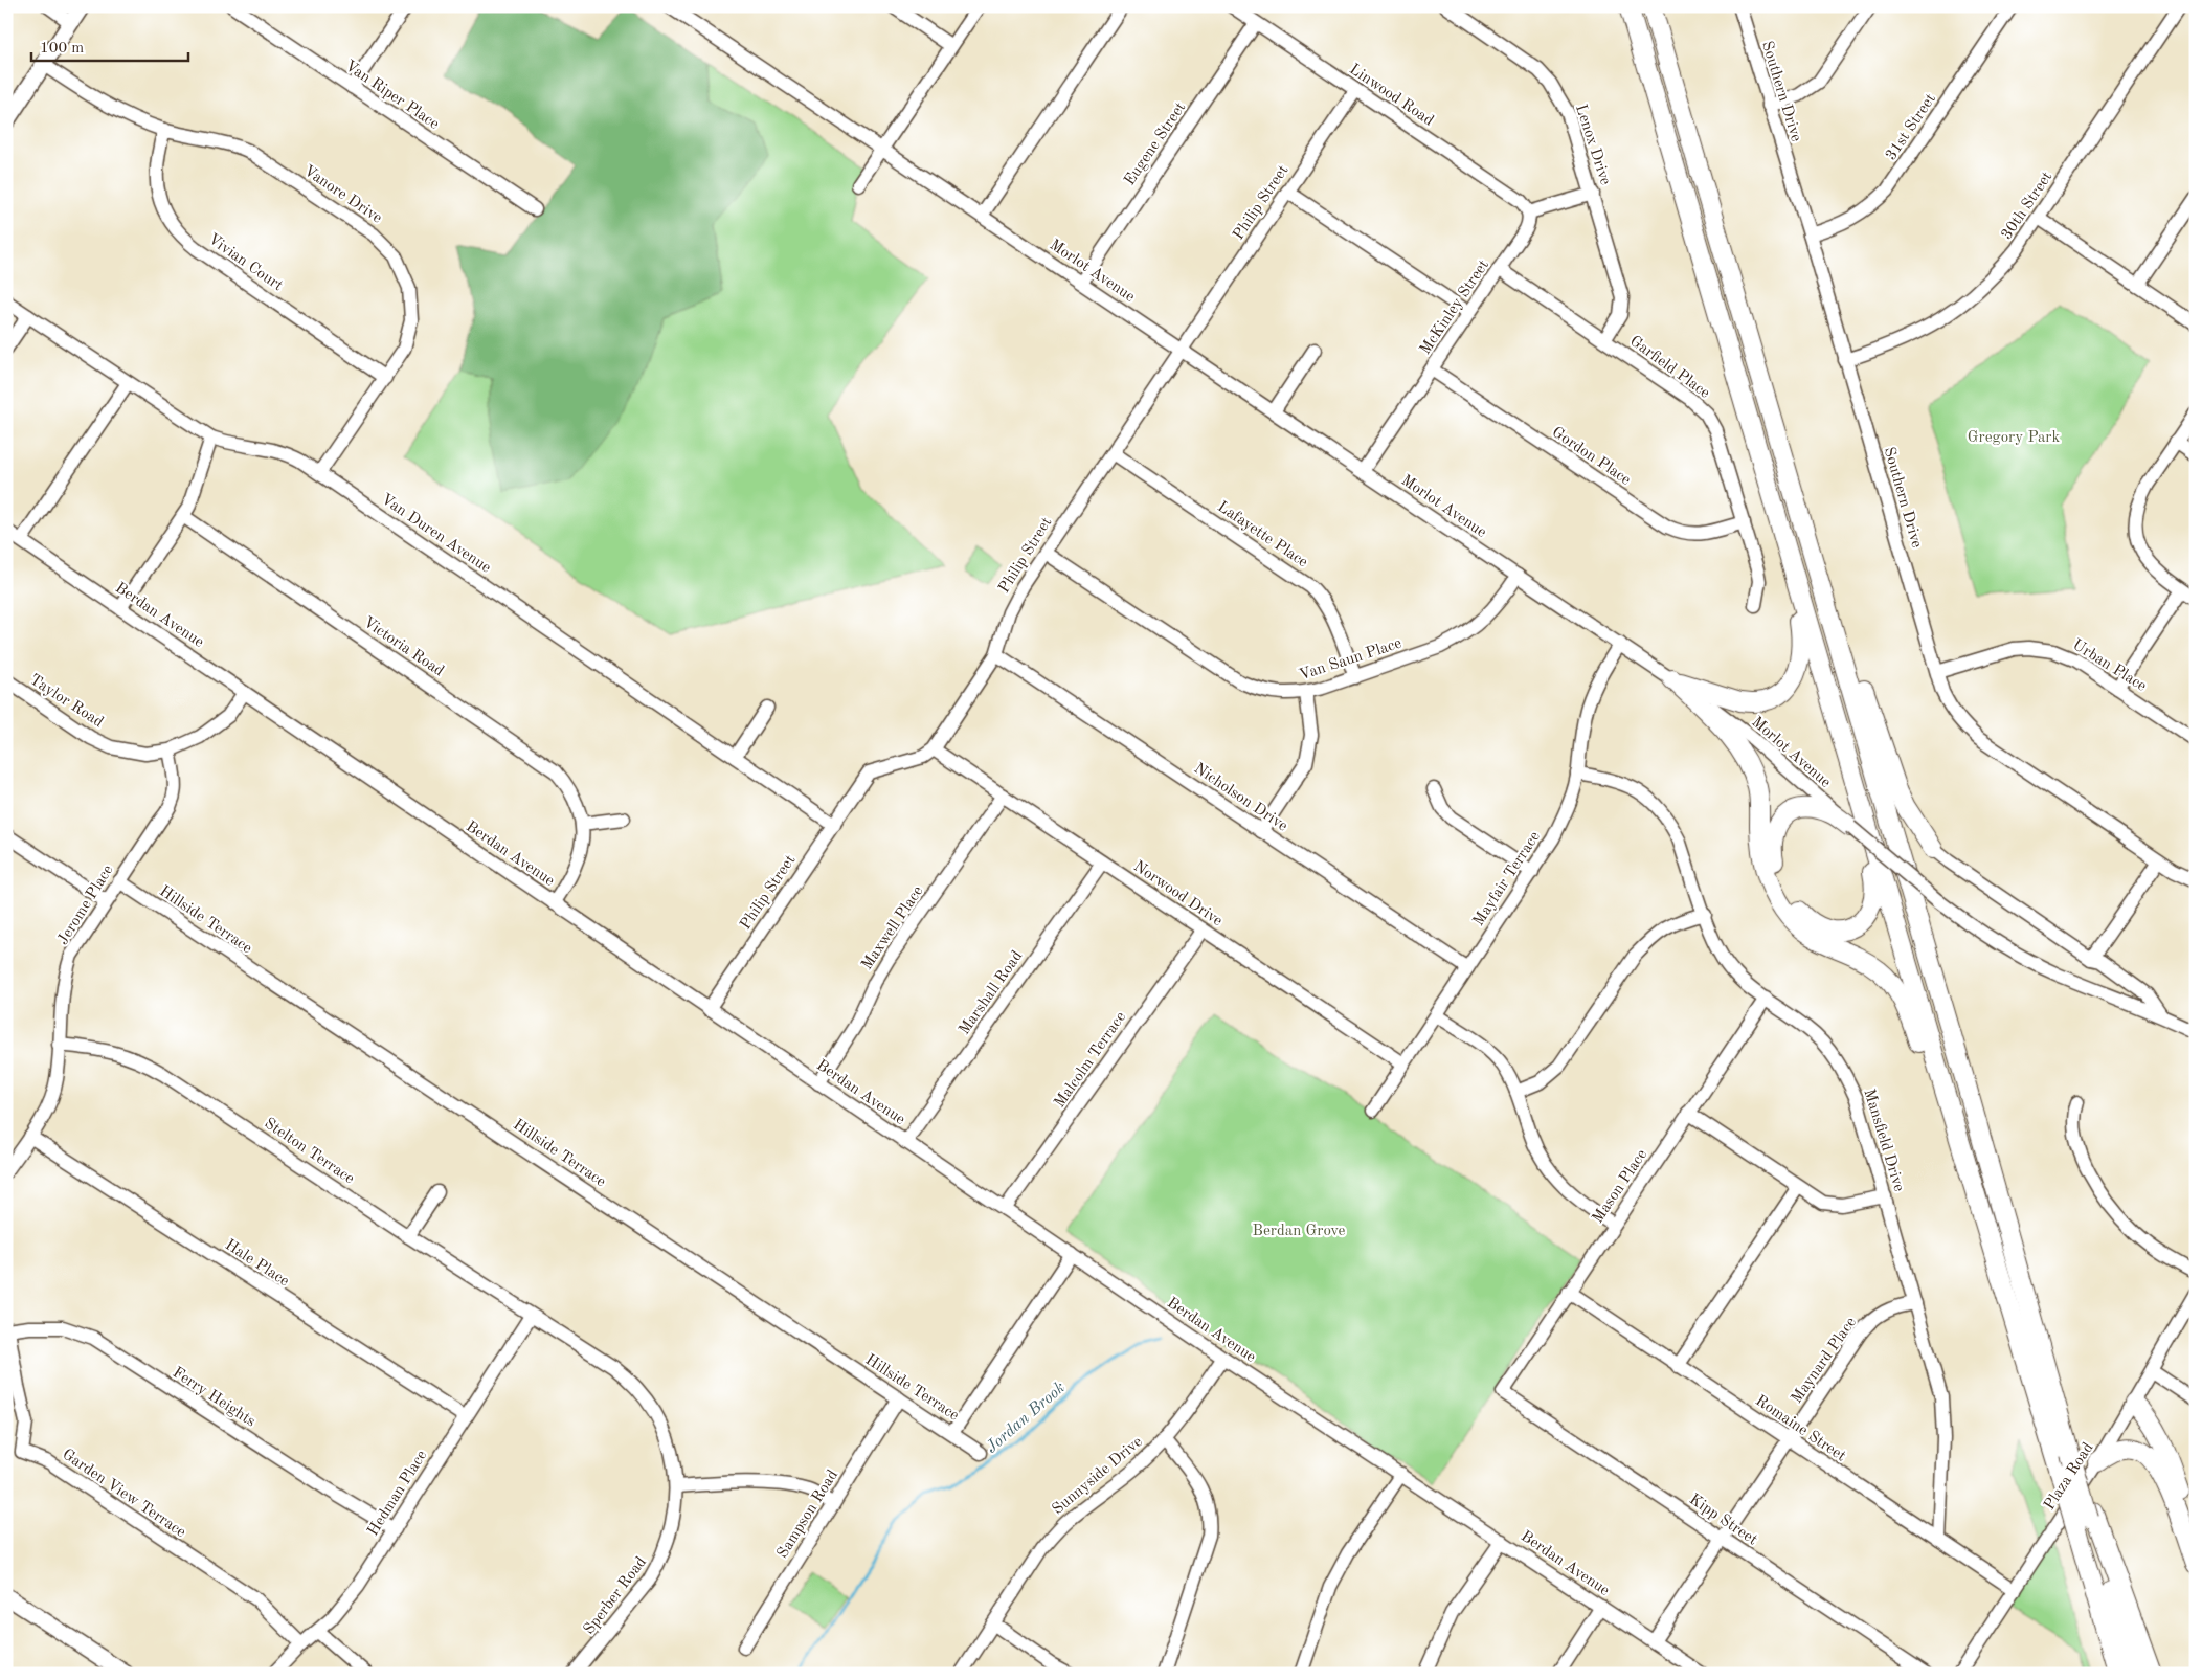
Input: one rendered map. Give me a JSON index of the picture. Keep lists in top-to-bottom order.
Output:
{
  "streets": {
    "street": [
      "Southern Drive",
      "Van Riper Place",
      "Linwood Road",
      "31st Street",
      "Eugene Street",
      "Lenox Drive",
      "Vanore Drive",
      "Philip Street",
      "30th Street",
      "Vivian Court",
      "Morlot Avenue",
      "McKinley Street",
      "Garfield Place",
      "Gordon Place",
      "Van Duren Avenue",
      "Lafayette Place",
      "Berdan Avenue",
      "Victoria Road",
      "Van Saun Place",
      "Urban Place",
      "Taylor Road",
      "Nicholson Drive",
      "Mayfair Terrace",
      "Norwood Drive",
      "Jerome Place",
      "Hillside Terrace",
      "Maxwell Place",
      "Marshall Road",
      "Malcolm Terrace",
      "Mansfield Drive",
      "Stelton Terrace",
      "Mason Place",
      "Hale Place",
      "Maynard Place",
      "Ferry Heights",
      "Romaine Street",
      "Sunnyside Drive",
      "Plaza Road",
      "Garden View Terrace",
      "Hedman Place",
      "Sampson Road",
      "Kipp Street",
      "Sperber Road"
    ]
  },
  "crossings": [
    ["Southern Drive", "31st Street"],
    ["Southern Drive", "30th Street"],
    ["Southern Drive", "Urban Place"],
    ["Linwood Road", "Eugene Street"],
    ["Linwood Road", "Philip Street"],
    ["Linwood Road", "McKinley Street"],
    ["Eugene Street", "Morlot Avenue"],
    ["Lenox Drive", "Garfield Place"],
    ["Vanore Drive", "Vivian Court"],
    ["Vanore Drive", "Van Duren Avenue"],
    ["Philip Street", "Morlot Avenue"],
    ["Philip Street", "Van Duren Avenue"],
    ["Philip Street", "Lafayette Place"],
    ["Philip Street", "Berdan Avenue"],
    ["Philip Street", "Van Saun Place"],
    ["Philip Street", "Nicholson Drive"],
    ["Philip Street", "Norwood Drive"],
    ["Morlot Avenue", "McKinley Street"],
    ["Morlot Avenue", "Van Saun Place"],
    ["Morlot Avenue", "Mayfair Terrace"],
    ["McKinley Street", "Garfield Place"],
    ["McKinley Street", "Gordon Place"],
    ["Garfield Place", "Gordon Place"],
    ["Lafayette Place", "Van Saun Place"],
    ["Berdan Avenue", "Victoria Road"],
    ["Berdan Avenue", "Taylor Road"],
    ["Berdan Avenue", "Maxwell Place"],
    ["Berdan Avenue", "Marshall Road"],
    ["Berdan Avenue", "Malcolm Terrace"],
    ["Berdan Avenue", "Maynard Place"],
    ["Berdan Avenue", "Sunnyside Drive"],
    ["Taylor Road", "Jerome Place"],
    ["Nicholson Drive", "Mayfair Terrace"],
    ["Mayfair Terrace", "Norwood Drive"],
    ["Mayfair Terrace", "Mansfield Drive"],
    ["Norwood Drive", "Maxwell Place"],
    ["Norwood Drive", "Marshall Road"],
    ["Norwood Drive", "Malcolm Terrace"],
    ["Jerome Place", "Hillside Terrace"],
    ["Jerome Place", "Stelton Terrace"],
    ["Jerome Place", "Hale Place"],
    ["Hillside Terrace", "Sampson Road"],
    ["Mansfield Drive", "Mason Place"],
    ["Mansfield Drive", "Maynard Place"],
    ["Mansfield Drive", "Romaine Street"],
    ["Stelton Terrace", "Hedman Place"],
    ["Stelton Terrace", "Sperber Road"],
    ["Mason Place", "Romaine Street"],
    ["Mason Place", "Kipp Street"],
    ["Hale Place", "Hedman Place"],
    ["Maynard Place", "Romaine Street"],
    ["Maynard Place", "Kipp Street"],
    ["Ferry Heights", "Garden View Terrace"],
    ["Ferry Heights", "Hedman Place"],
    ["Romaine Street", "Plaza Road"],
    ["Garden View Terrace", "Hedman Place"],
    ["Hedman Place", "Sperber Road"]
  ],
  "water": ["Jordan Brook"],
  "parks": ["Gregory Park", "Berdan Grove"],
  "scale_bar": "100 m"
}
